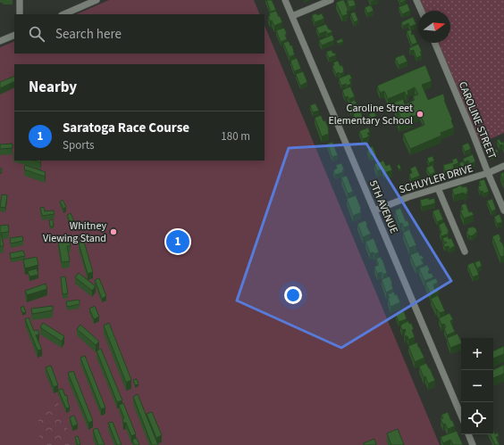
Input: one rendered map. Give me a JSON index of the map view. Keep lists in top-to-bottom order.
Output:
{
  "streets": {
    "street": ["CAROLINE STREET", "SCHUYLER DRIVE", "5TH AVENUE"]
  },
  "crossings": [
    ["CAROLINE STREET", "SCHUYLER DRIVE"],
    ["SCHUYLER DRIVE", "5TH AVENUE"]
  ],
  "places": ["Caroline Street Elementary School", "Whitney Viewing Stand"],
  "north": "right",
  "page": {
    "search": "Search here",
    "heading": "Nearby",
    "list": [
      {
        "mark": "1",
        "name": "Saratoga Race Course",
        "note": "Sports",
        "value": "180 m"
      }
    ],
    "pins": "1",
    "map_buttons": ["+", "−"]
  }
}
